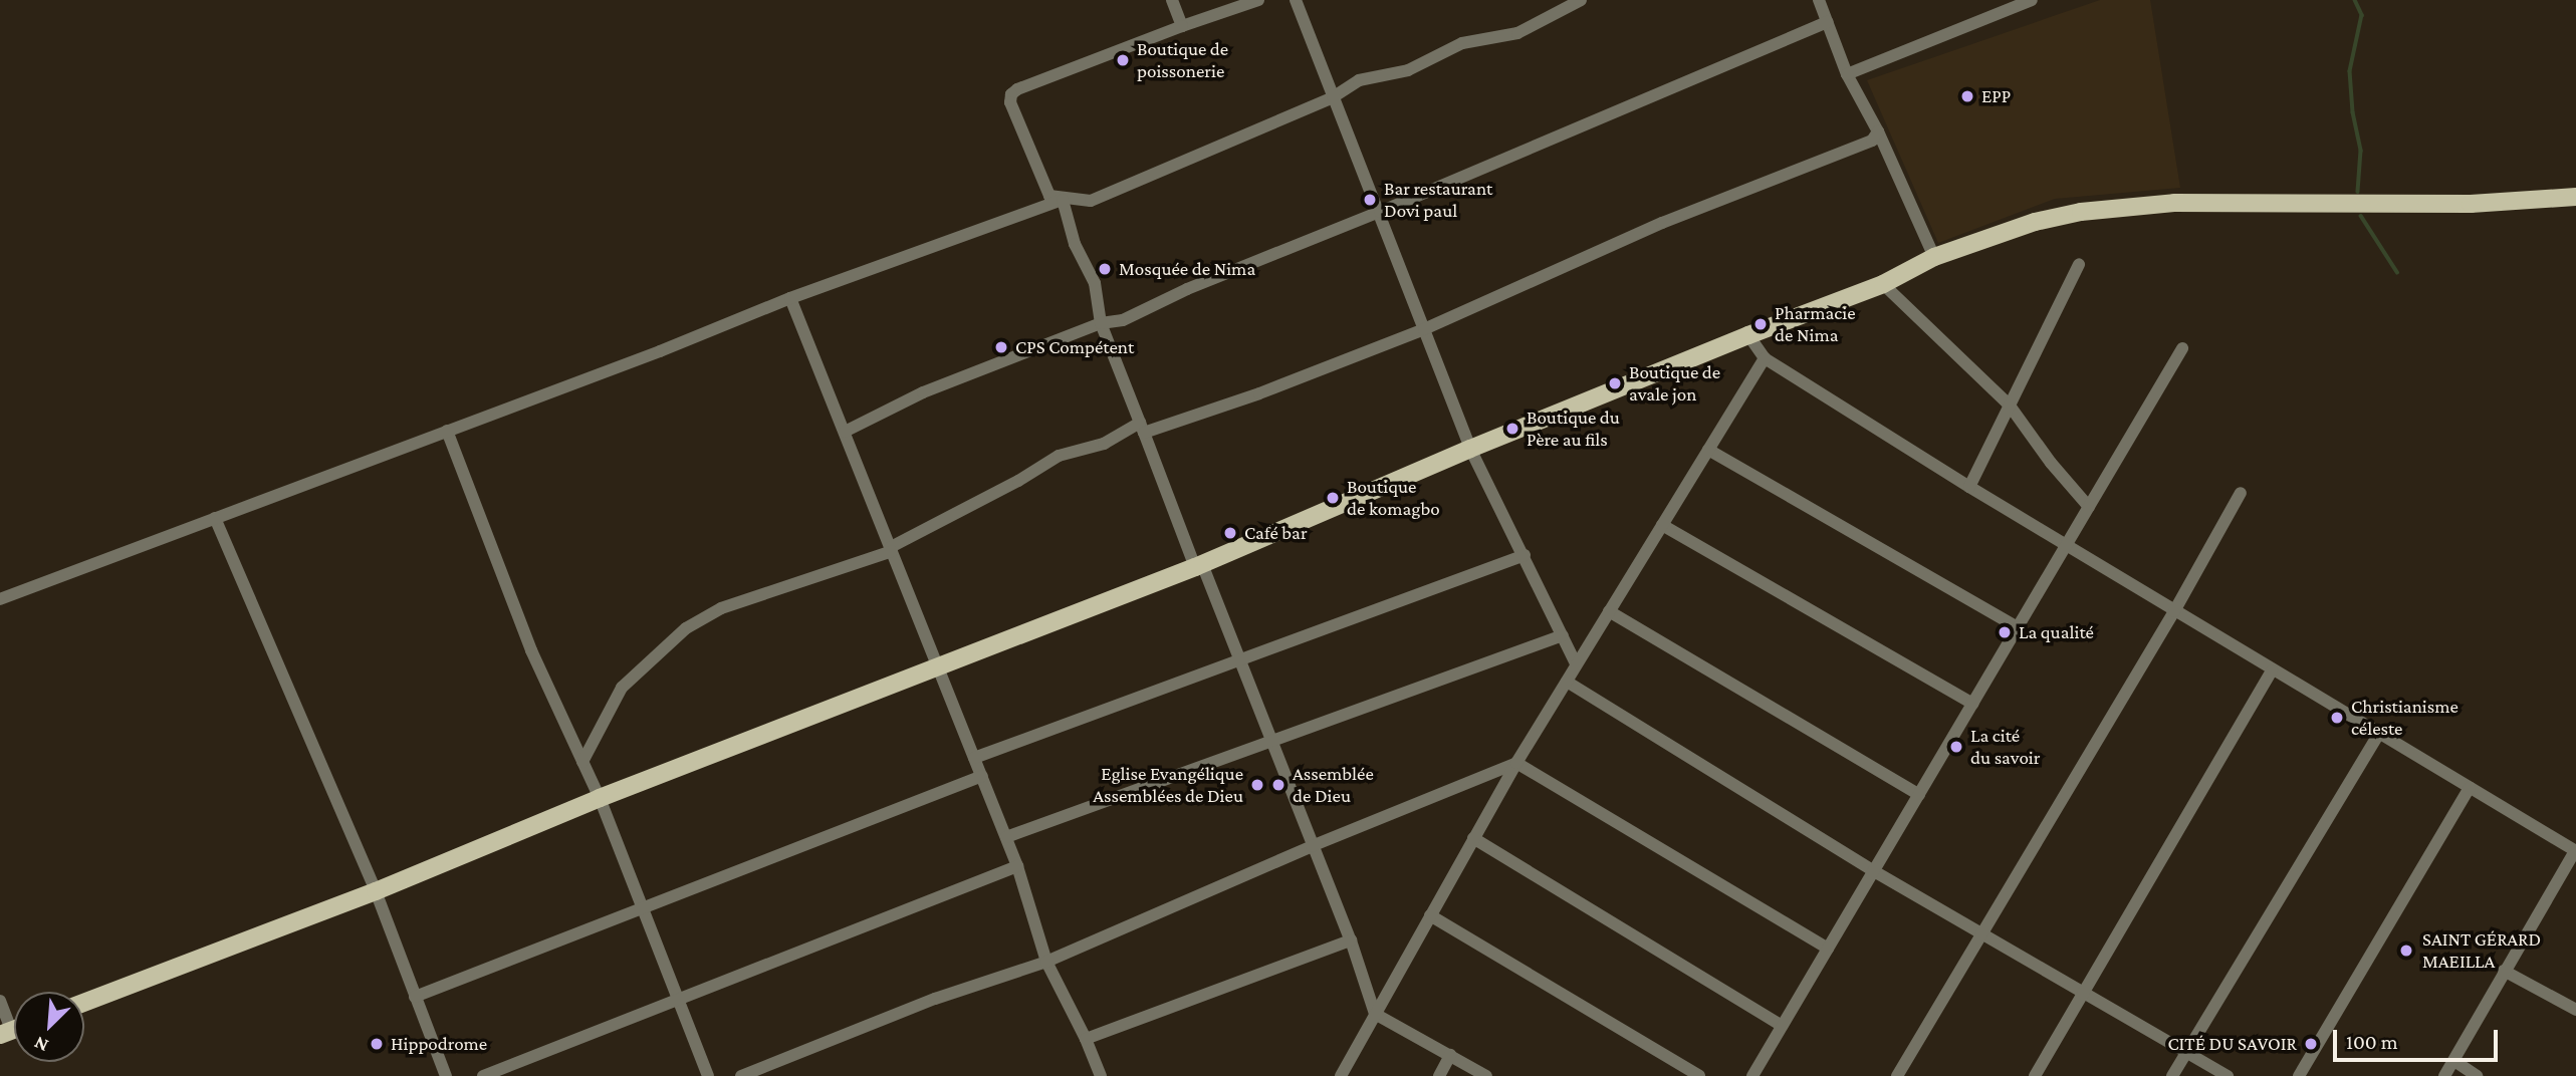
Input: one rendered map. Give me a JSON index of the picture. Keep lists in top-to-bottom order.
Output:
{
  "places": [
    "Boutique de poissonerie",
    "EPP",
    "Bar restaurant Dovi paul",
    "Mosquée de Nima",
    "Pharmacie de Nima",
    "CPS Compétent",
    "Boutique de avale jon",
    "Boutique du Père au fils",
    "Boutique de komagbo",
    "Café bar",
    "La qualité",
    "Christianisme céleste",
    "La cité du savoir",
    "Eglise Evangélique Assemblées de Dieu",
    "Assemblée de Dieu",
    "SAINT GÉRARD MAEILLA",
    "Hippodrome",
    "CITÉ DU SAVOIR"
  ],
  "scale_bar": "100 m",
  "north": "bottom left"
}
